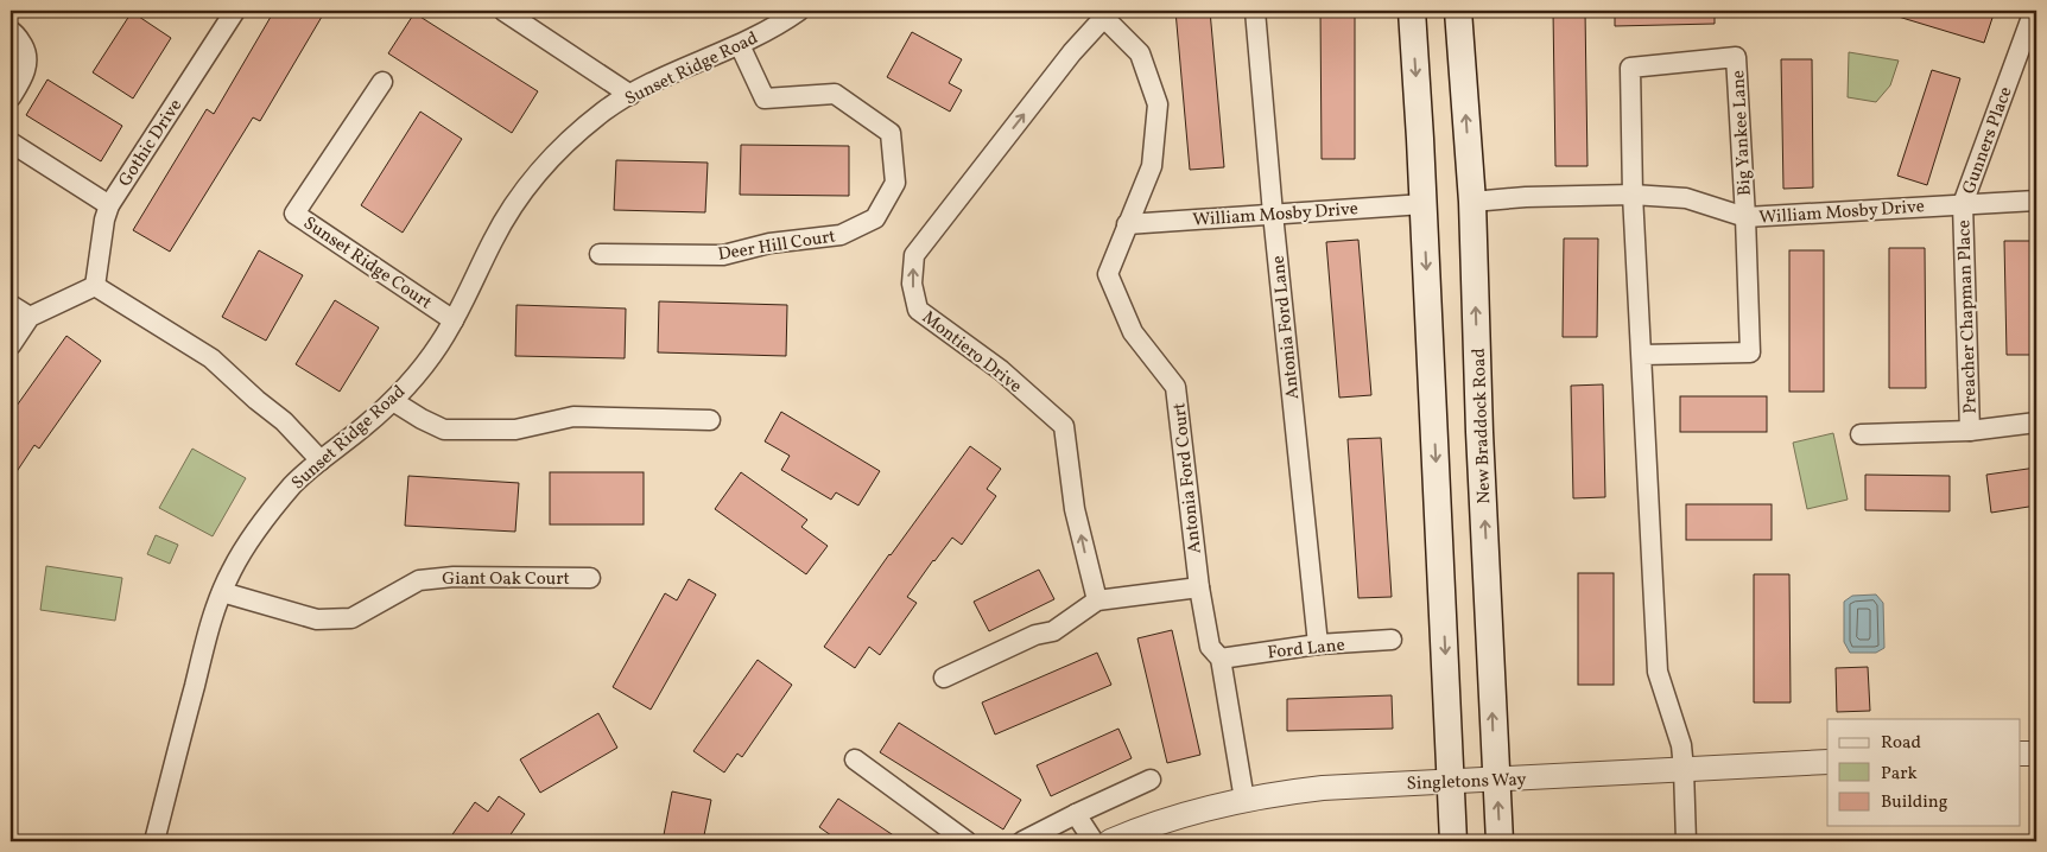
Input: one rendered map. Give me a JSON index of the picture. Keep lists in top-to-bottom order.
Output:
{
  "streets": {
    "main road": ["New Braddock Road"],
    "street": [
      "Sunset Ridge Road",
      "Big Yankee Lane",
      "Gunners Place",
      "Gothic Drive",
      "William Mosby Drive",
      "Deer Hill Court",
      "Sunset Ridge Court",
      "Preacher Chapman Place",
      "Antonia Ford Lane",
      "Montiero Drive",
      "Antonia Ford Court",
      "Giant Oak Court",
      "Ford Lane",
      "Singletons Way"
    ]
  },
  "crossings": [
    ["Sunset Ridge Road", "Deer Hill Court"],
    ["Sunset Ridge Road", "Sunset Ridge Court"],
    ["Sunset Ridge Road", "Giant Oak Court"],
    ["Big Yankee Lane", "William Mosby Drive"],
    ["Big Yankee Lane", "Singletons Way"],
    ["Gunners Place", "William Mosby Drive"],
    ["Gunners Place", "Preacher Chapman Place"],
    ["William Mosby Drive", "Preacher Chapman Place"],
    ["William Mosby Drive", "Antonia Ford Lane"],
    ["William Mosby Drive", "New Braddock Road"],
    ["William Mosby Drive", "Antonia Ford Court"],
    ["Antonia Ford Lane", "Ford Lane"],
    ["Montiero Drive", "Antonia Ford Court"],
    ["New Braddock Road", "Singletons Way"],
    ["Antonia Ford Court", "Ford Lane"],
    ["Antonia Ford Court", "Singletons Way"]
  ],
  "one_way": ["Montiero Drive"],
  "legend": ["Road", "Park", "Building"]
}
